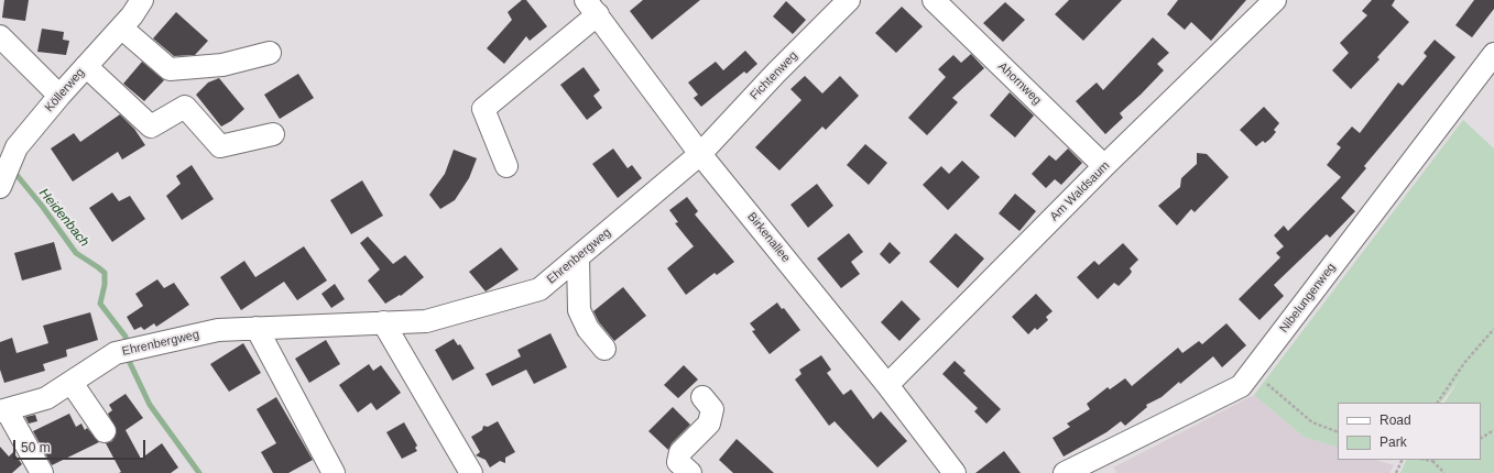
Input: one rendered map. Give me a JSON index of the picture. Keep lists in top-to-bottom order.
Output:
{
  "streets": {
    "street": [
      "Fichtenweg",
      "Ahornweg",
      "Köllerweg",
      "Am Waldsaum",
      "Birkenallee",
      "Ehrenbergweg",
      "Nibelungenweg"
    ]
  },
  "crossings": [
    ["Fichtenweg", "Birkenallee"],
    ["Fichtenweg", "Ehrenbergweg"],
    ["Ahornweg", "Am Waldsaum"],
    ["Am Waldsaum", "Birkenallee"],
    ["Birkenallee", "Ehrenbergweg"]
  ],
  "water": ["Heidenbach"],
  "legend": ["Road", "Park"],
  "scale_bar": "50 m"
}
